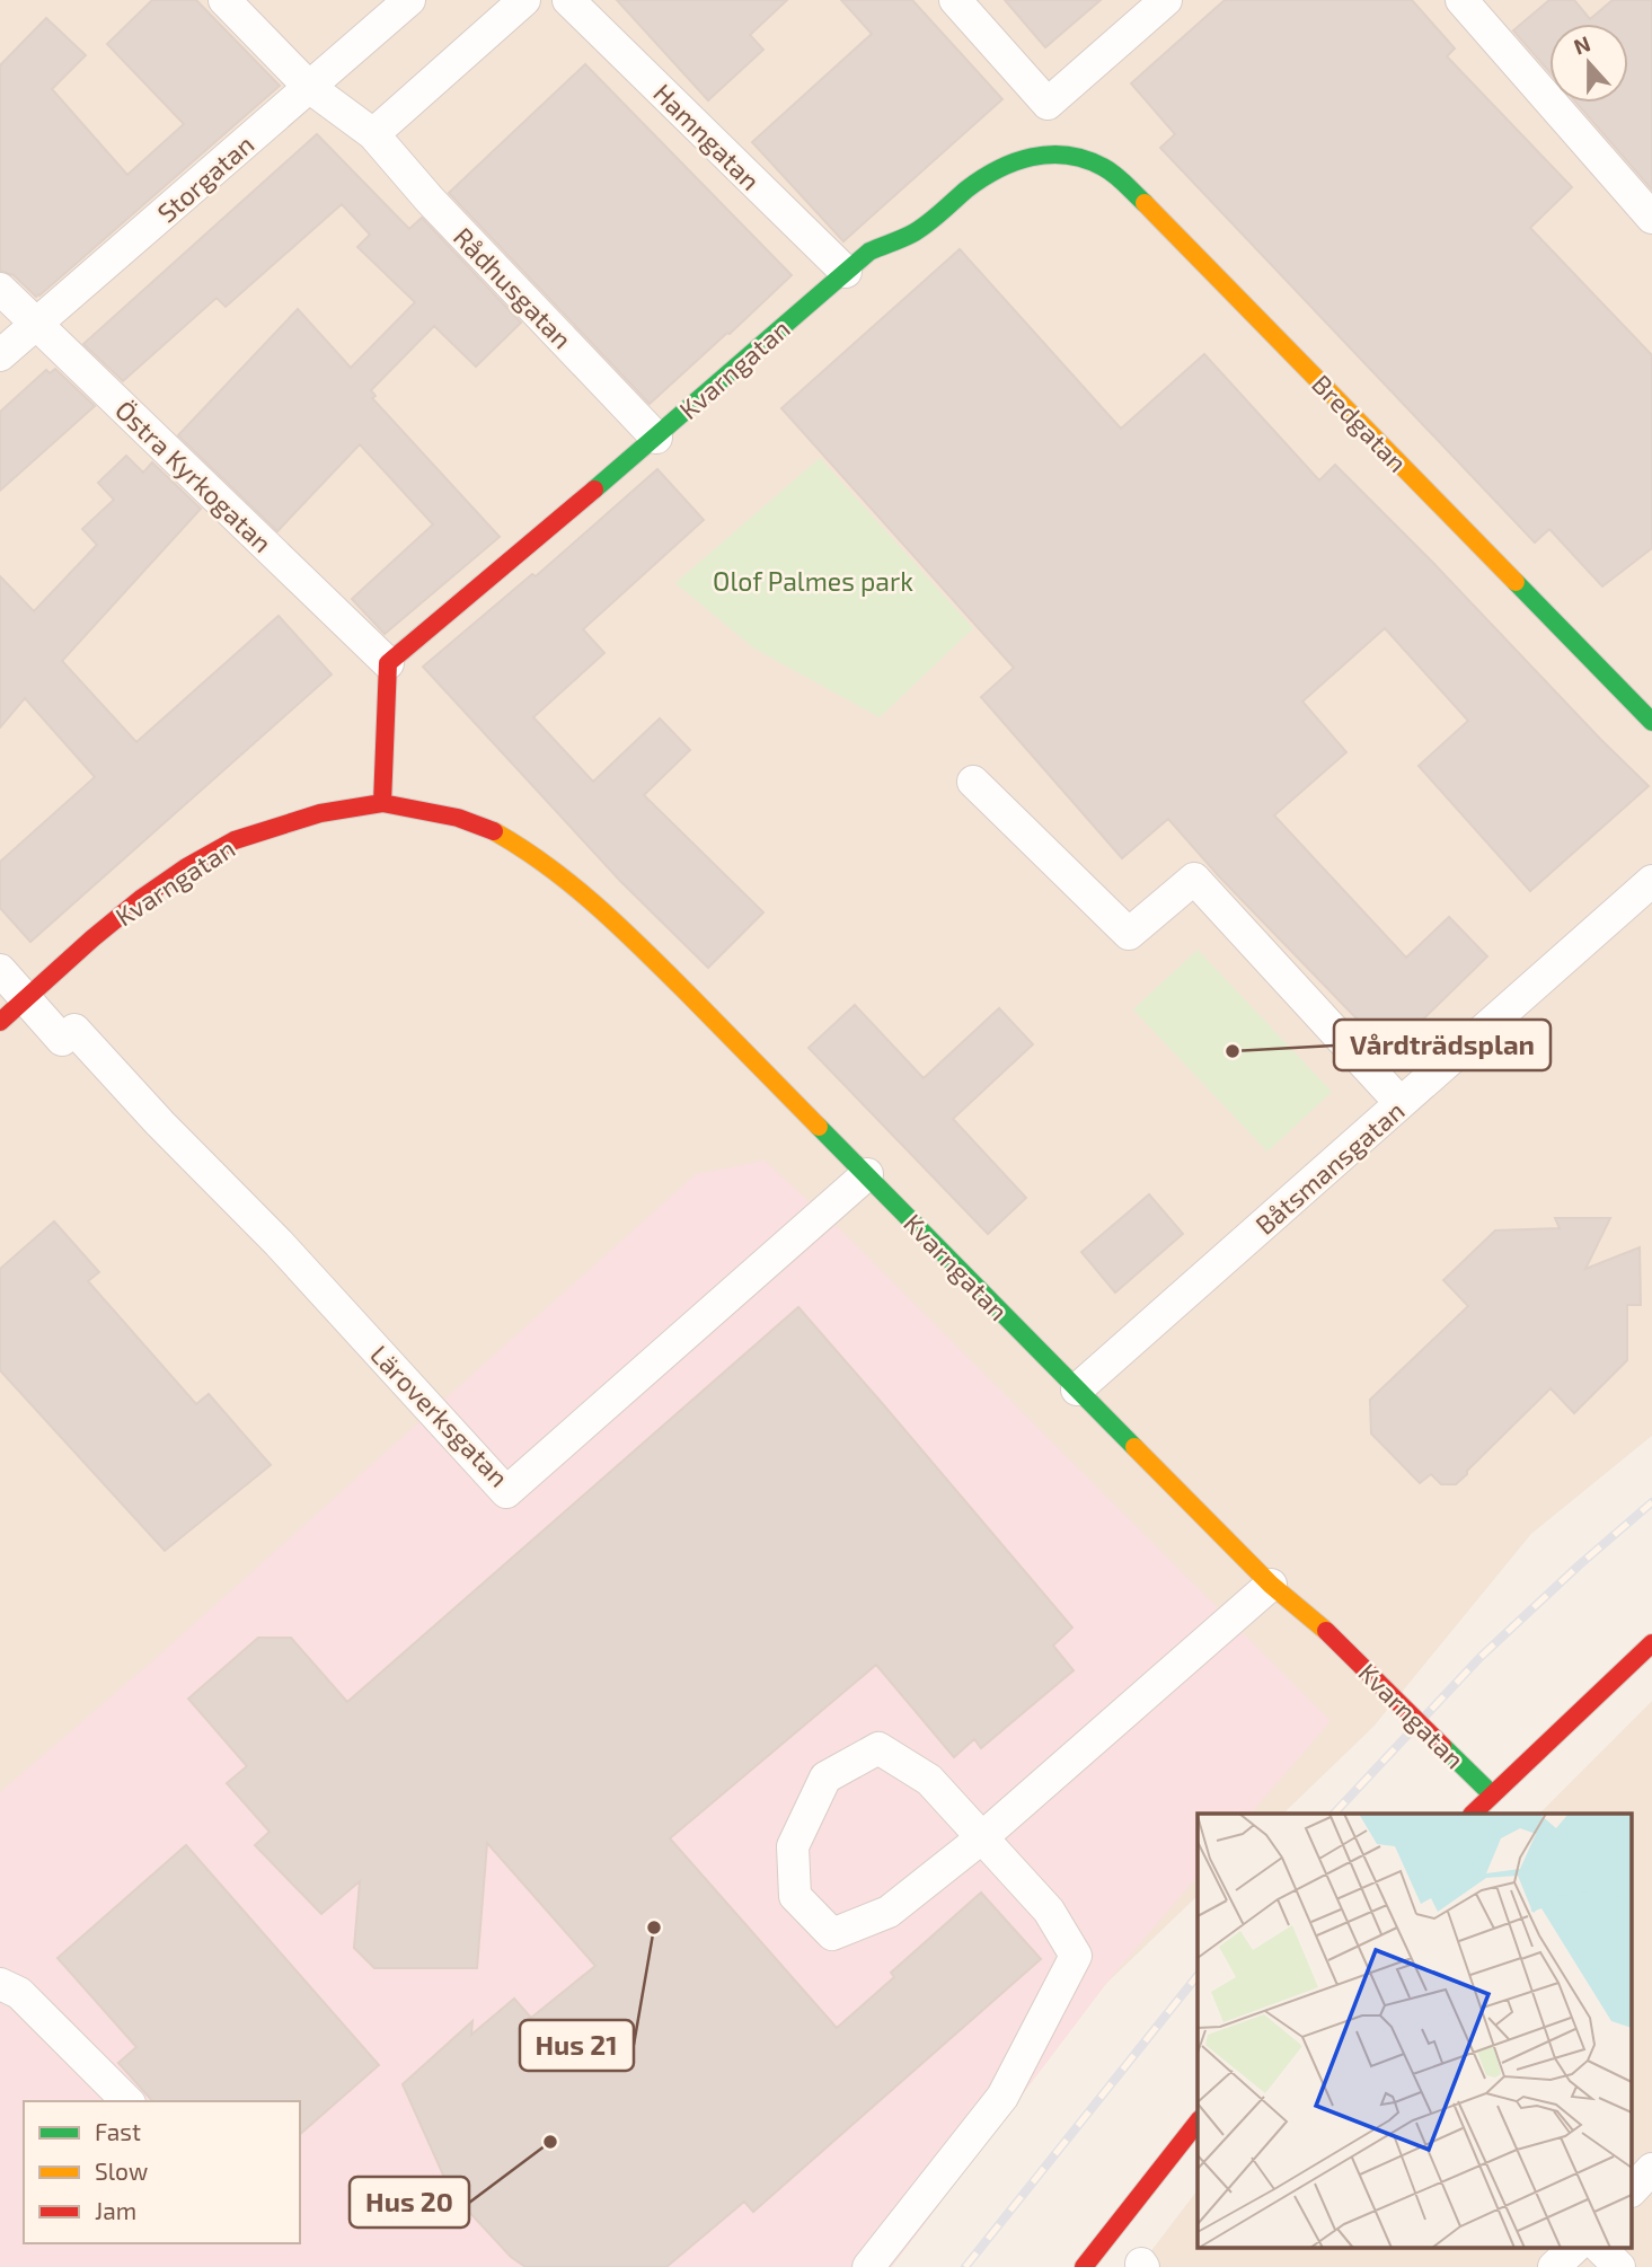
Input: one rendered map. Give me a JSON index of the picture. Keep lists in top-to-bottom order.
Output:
{
  "streets": {
    "street": [
      "Hamngatan",
      "Storgatan",
      "Rådhusgatan",
      "Kvarngatan",
      "Bredgatan",
      "Östra Kyrkogatan",
      "Båtsmansgatan",
      "Läroverksgatan"
    ]
  },
  "crossings": [
    ["Hamngatan", "Kvarngatan"],
    ["Storgatan", "Rådhusgatan"],
    ["Storgatan", "Östra Kyrkogatan"],
    ["Rådhusgatan", "Kvarngatan"],
    ["Kvarngatan", "Bredgatan"],
    ["Kvarngatan", "Östra Kyrkogatan"],
    ["Kvarngatan", "Båtsmansgatan"],
    ["Kvarngatan", "Läroverksgatan"]
  ],
  "parks": ["Olof Palmes park"],
  "places": ["Vårdträdsplan", "Hus 21", "Hus 20"],
  "legend": ["Fast", "Slow", "Jam"],
  "north": "top"
}
